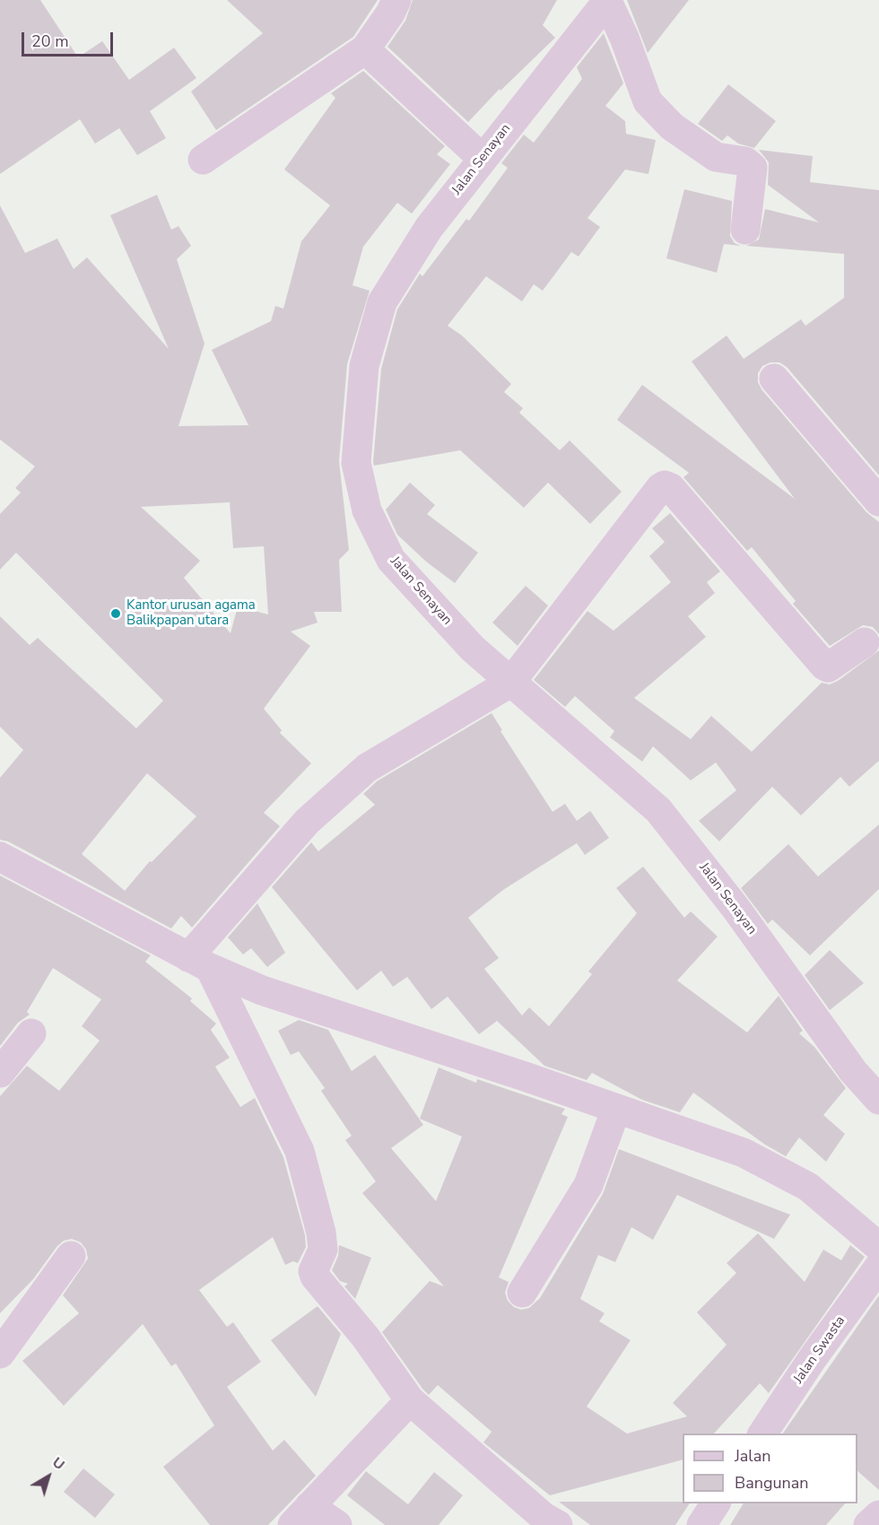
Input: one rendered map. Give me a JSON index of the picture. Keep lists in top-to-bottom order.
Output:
{
  "streets": {
    "street": ["Jalan Senayan", "Jalan Swasta"]
  },
  "places": ["Kantor urusan agama Balikpapan utara"],
  "legend": ["Jalan", "Bangunan"],
  "scale_bar": "20 m",
  "north": "top right"
}
